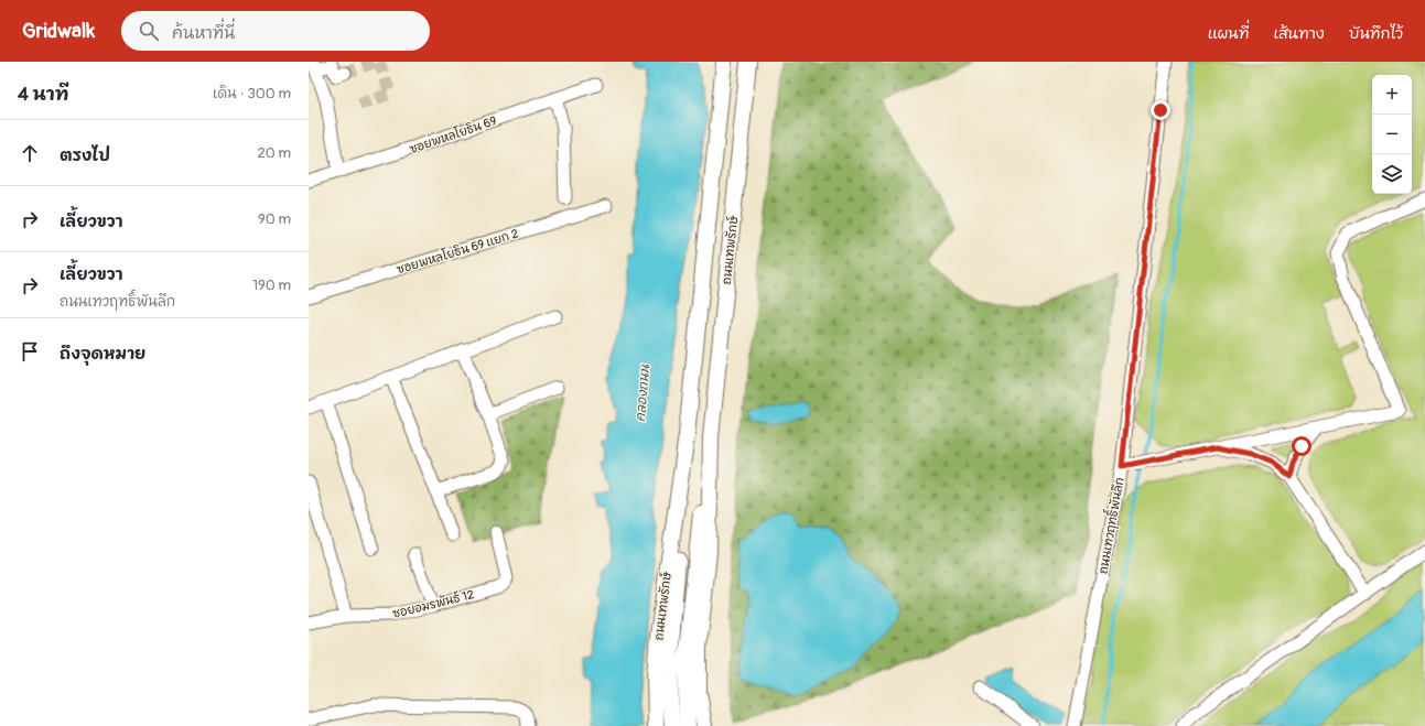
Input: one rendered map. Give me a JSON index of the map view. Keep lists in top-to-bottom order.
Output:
{
  "streets": {
    "main road": ["ถนนเทพรักษ์"],
    "street": [
      "ซอยพหลโยธิน 69",
      "ซอยพหลโยธิน 69 แยก 2",
      "ถนนเทวฤทธิ์พันลึก",
      "ซอยอมรพันธ์ 12"
    ]
  },
  "water": ["คลองถนน"],
  "page": {
    "header": "Gridwalk",
    "search": "ค้นหาที่นี่",
    "nav": ["แผนที่", "เส้นทาง", "บันทึกไว้"],
    "heading": ["4 นาที", "เดิน · 300 m"],
    "map_buttons": ["+", "−"],
    "list": [
      ["ตรงไป", "20 m"],
      ["เลี้ยวขวา", "90 m"],
      ["เลี้ยวขวา", "ถนนเทวฤทธิ์พันลึก", "190 m"],
      "ถึงจุดหมาย"
    ]
  }
}
